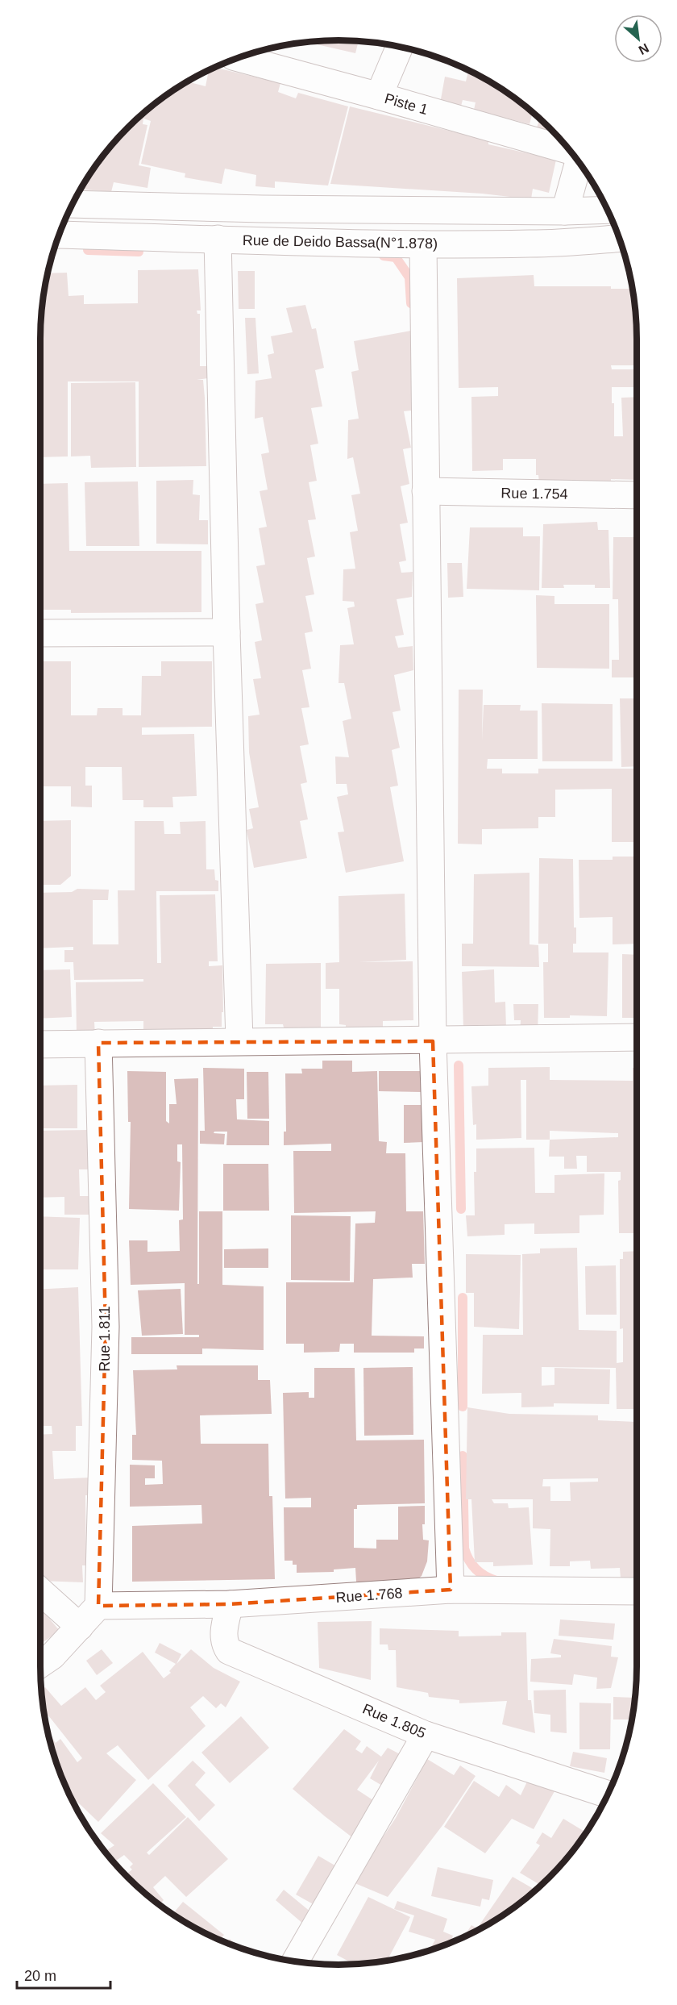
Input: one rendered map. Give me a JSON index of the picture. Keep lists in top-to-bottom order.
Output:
{
  "streets": {
    "street": [
      "Piste 1",
      "Rue de Deido Bassa(N°1.878)",
      "Rue 1.754",
      "Rue 1.811",
      "Rue 1.768",
      "Rue 1.805"
    ]
  },
  "crossings": [
    ["Rue 1.811", "Rue 1.768"],
    ["Rue 1.768", "Rue 1.805"]
  ],
  "scale_bar": "20 m",
  "north": "bottom right"
}
